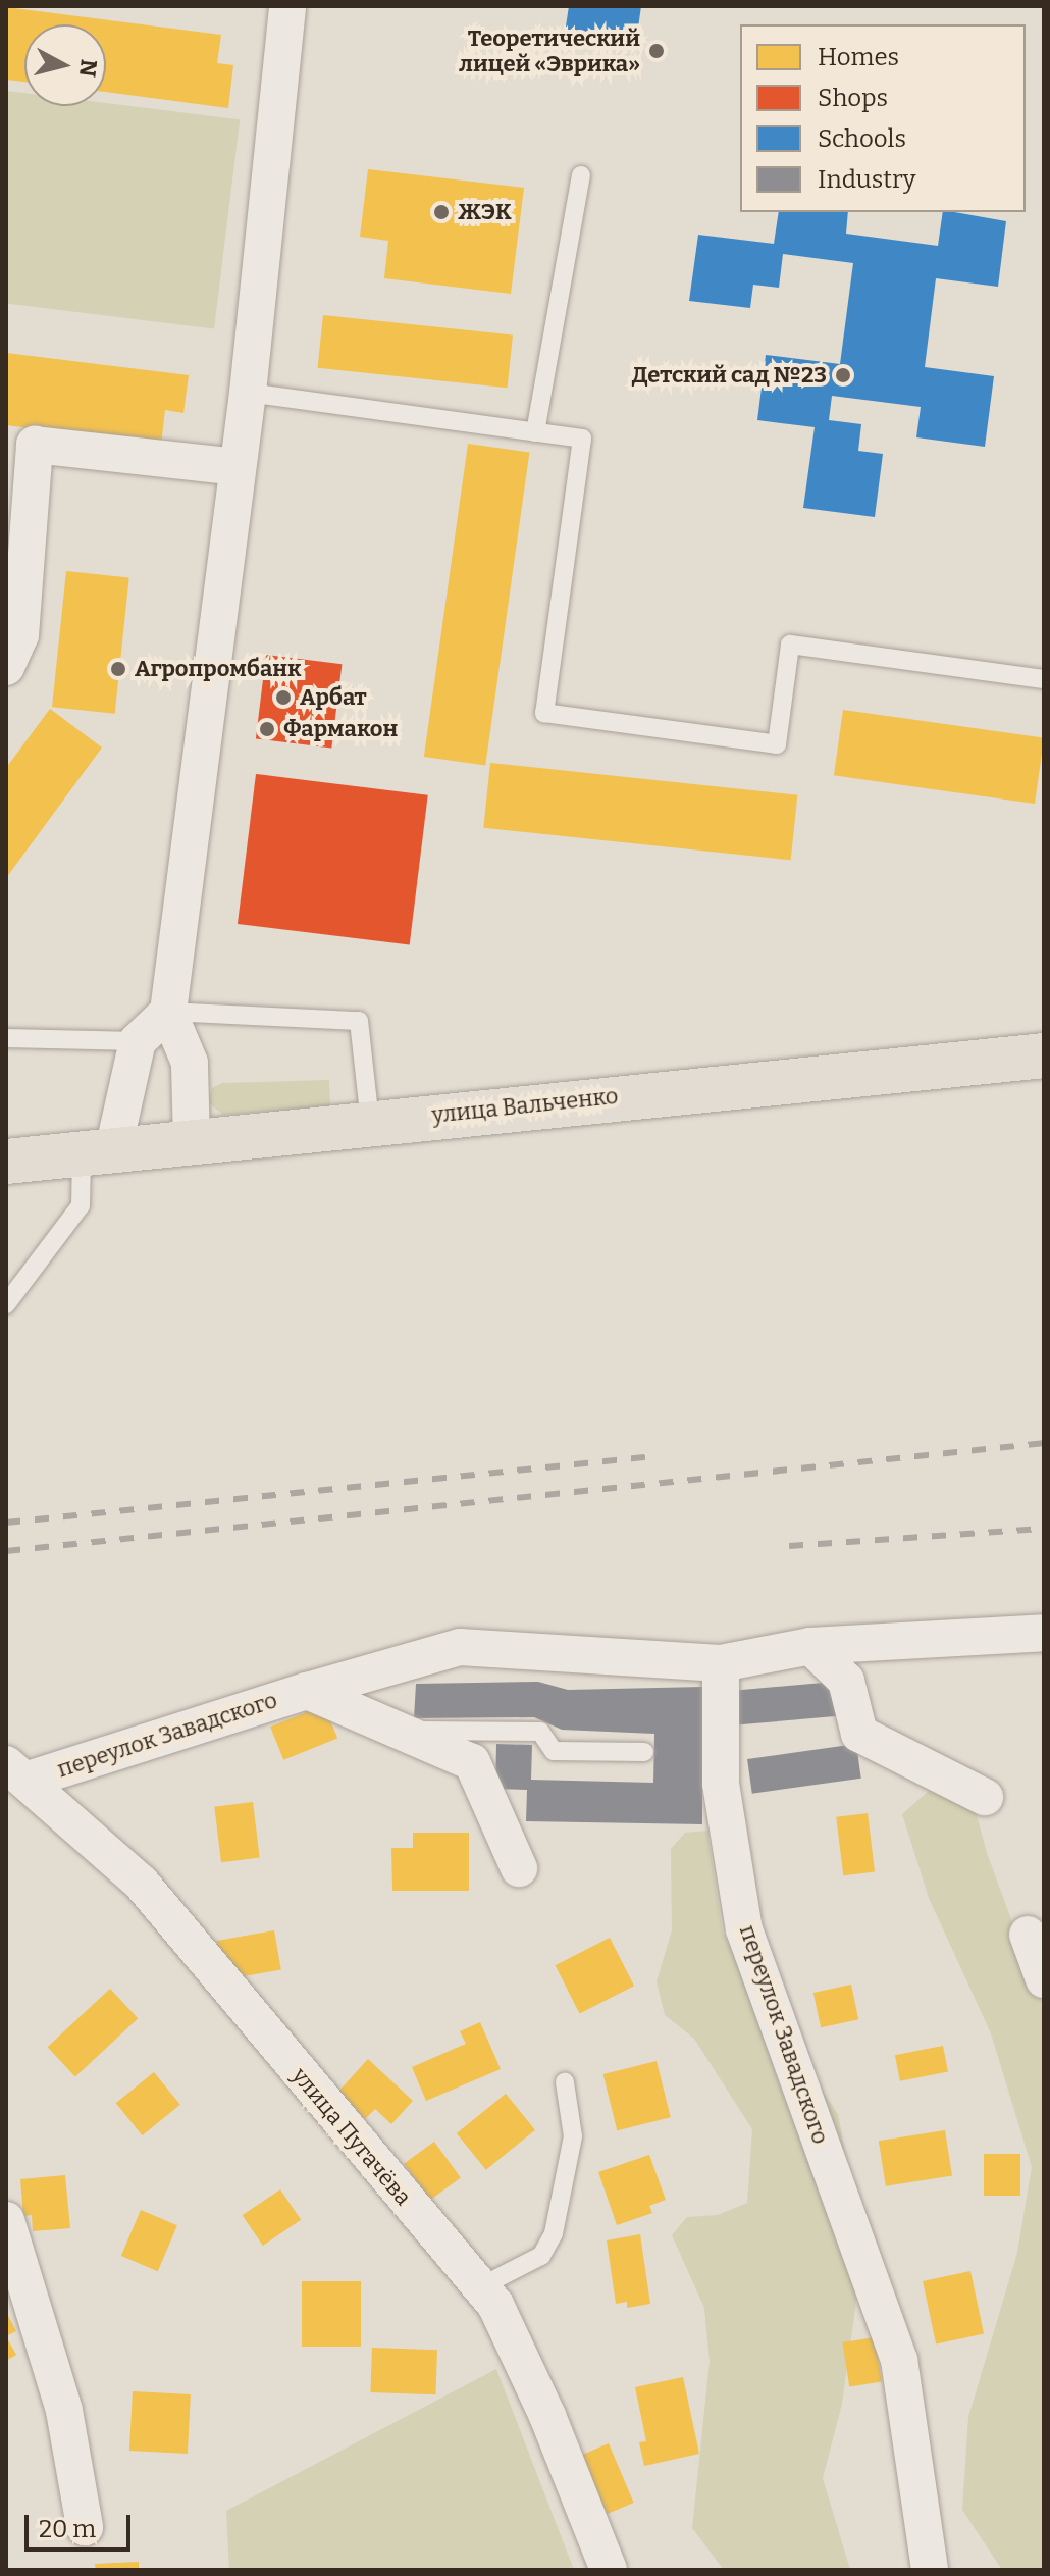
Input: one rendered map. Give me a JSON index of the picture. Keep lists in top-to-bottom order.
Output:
{
  "streets": {
    "main road": ["улица Вальченко"],
    "street": ["переулок Завадского", "улица Пугачёва"]
  },
  "crossings": [
    ["переулок Завадского", "улица Пугачёва"]
  ],
  "places": [
    "Теоретический лицей «Эврика»",
    "ЖЭК",
    "Детский сад №23",
    "Агропромбанк",
    "Арбат",
    "Фармакон"
  ],
  "legend": [
    "Homes",
    "Shops",
    "Schools",
    "Industry"
  ],
  "scale_bar": "20 m",
  "north": "right"
}
